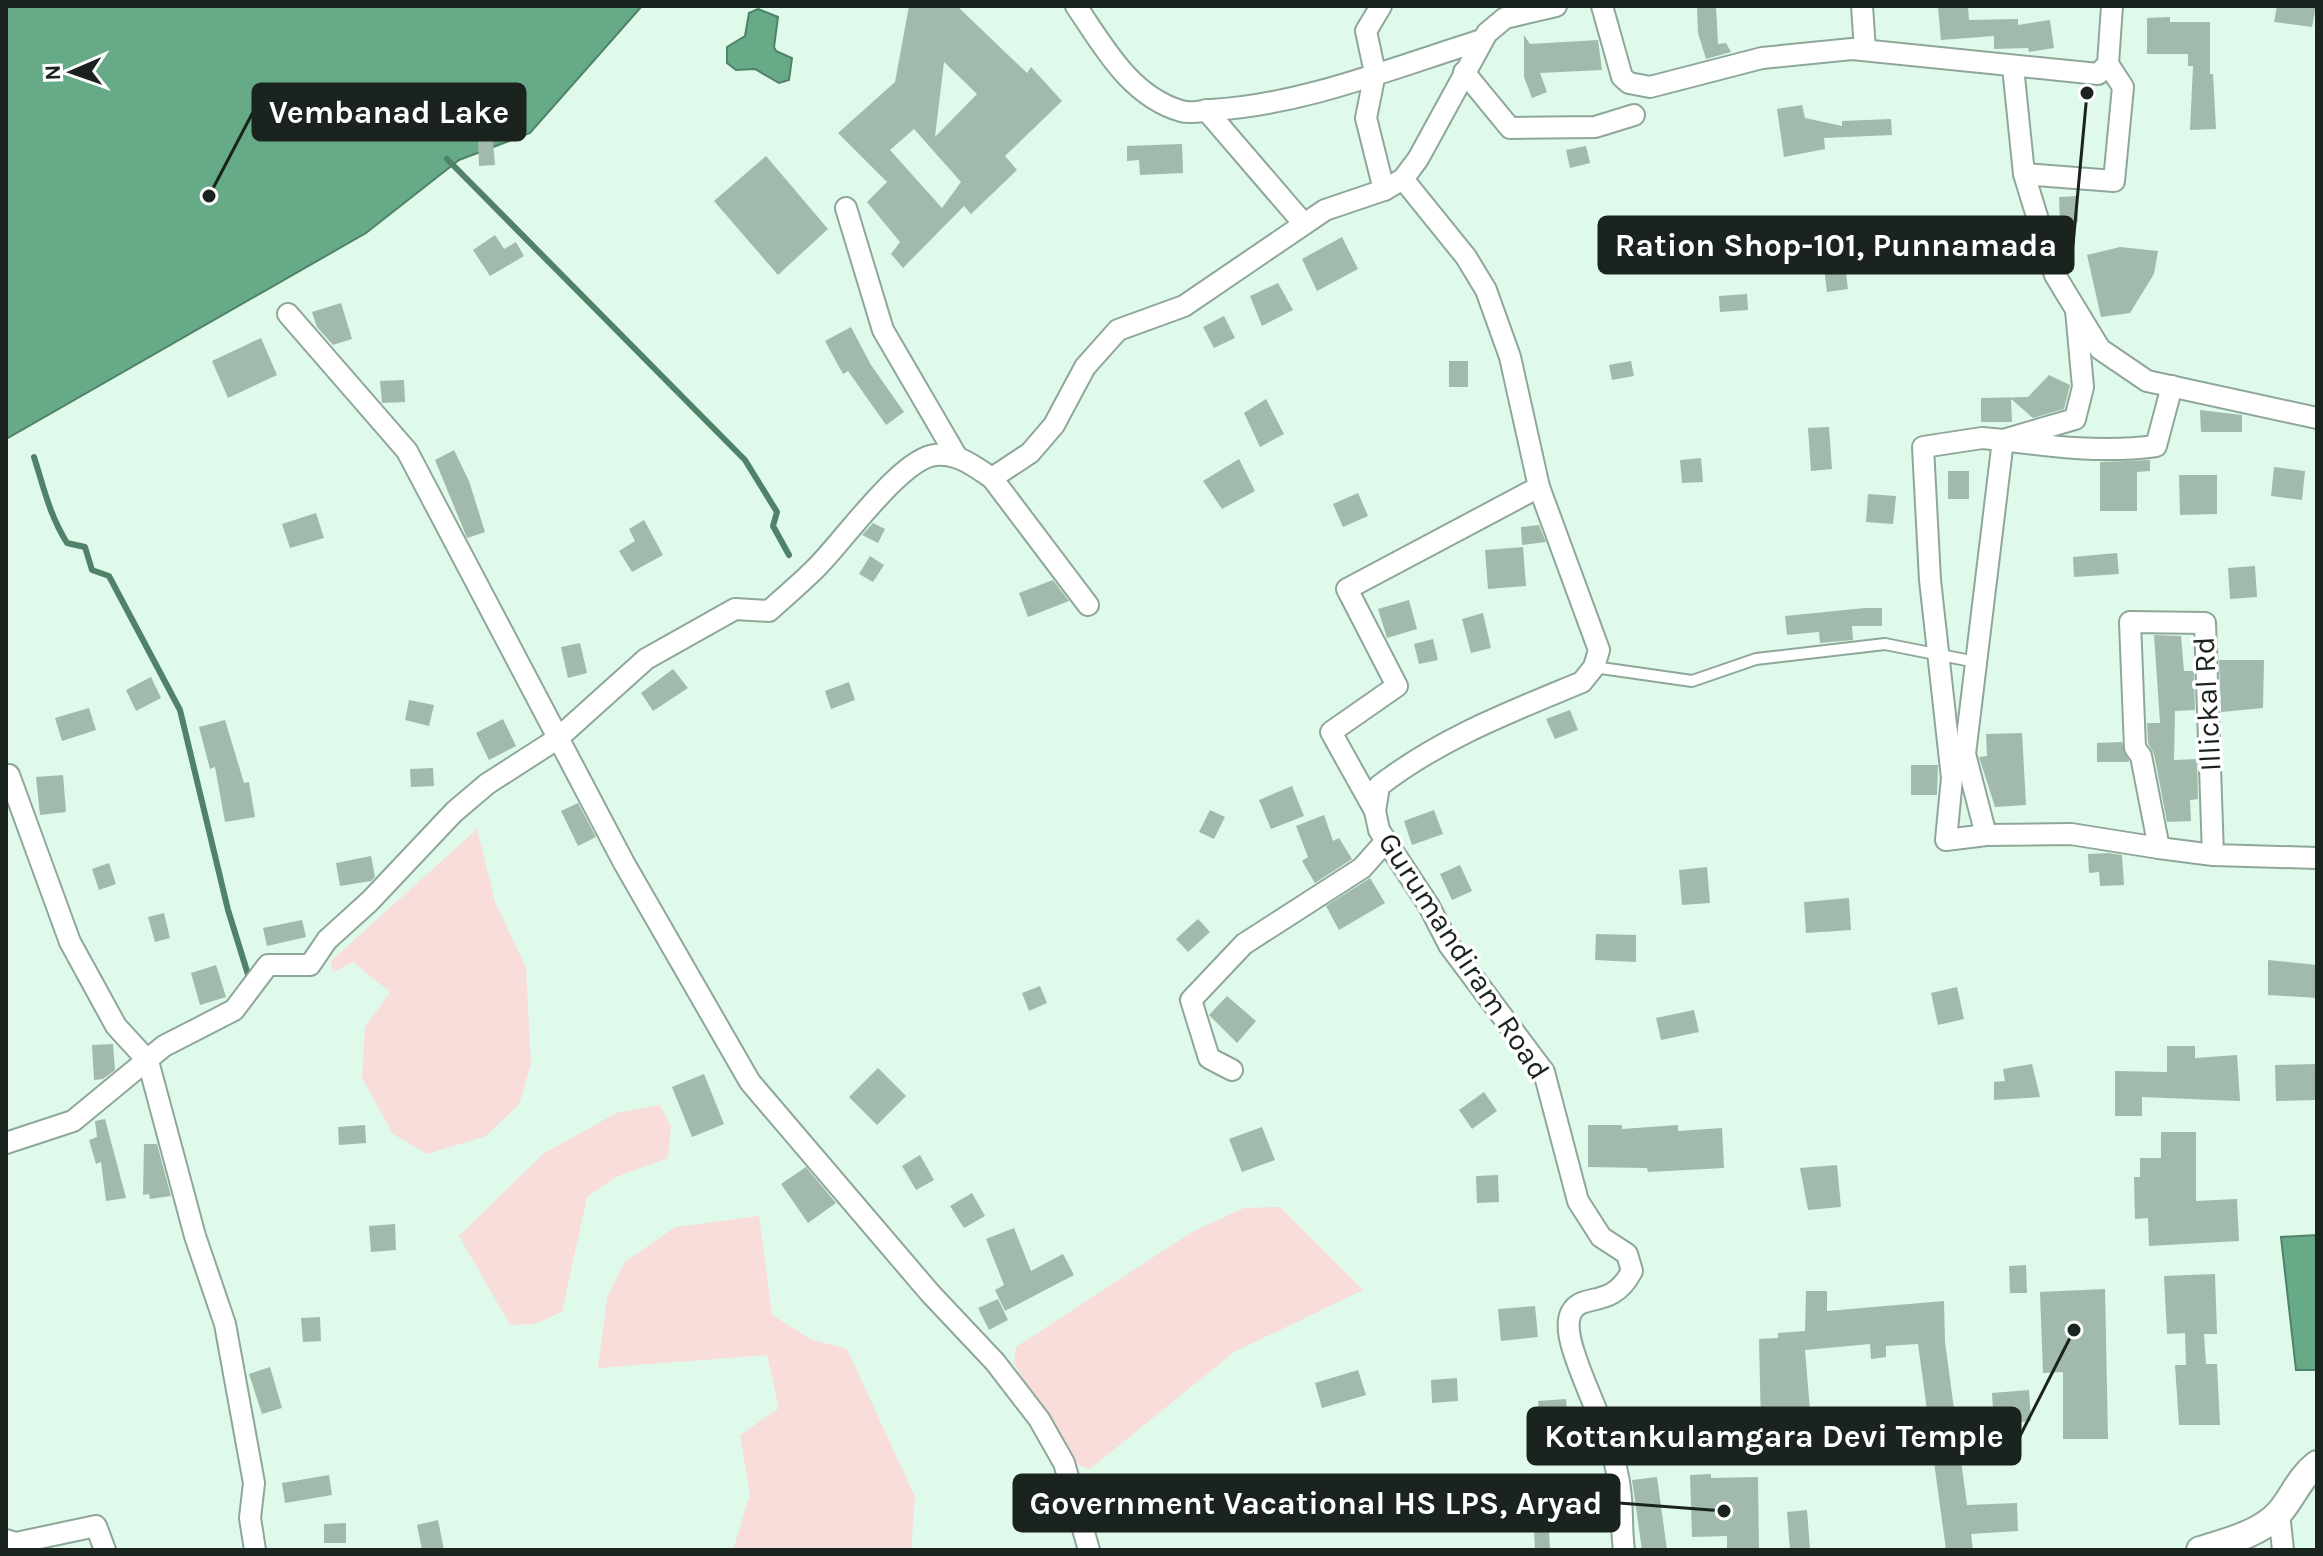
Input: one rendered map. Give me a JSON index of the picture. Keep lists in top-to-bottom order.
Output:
{
  "streets": {
    "street": ["Illickal Rd", "Gurumandiram Road"]
  },
  "places": [
    "Ration Shop-101, Punnamada",
    "Vembanad Lake",
    "Kottankulamgara Devi Temple",
    "Government Vacational HS LPS, Aryad"
  ],
  "north": "left"
}
